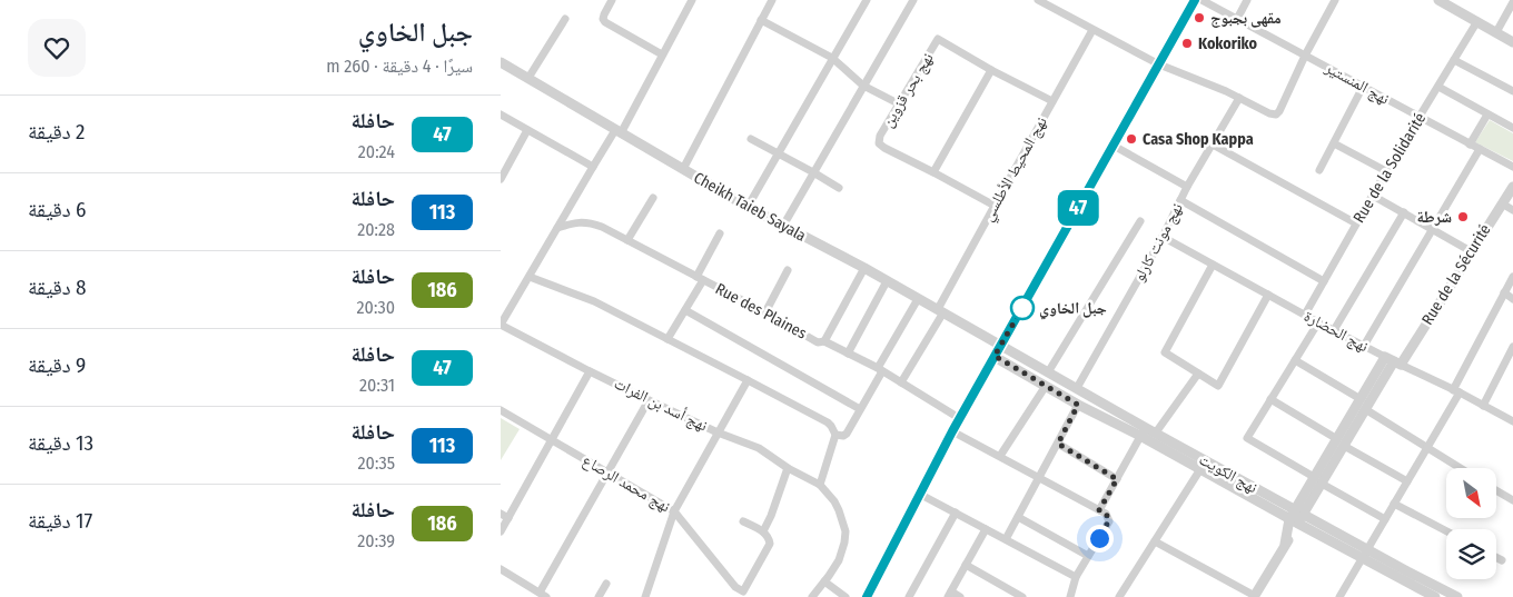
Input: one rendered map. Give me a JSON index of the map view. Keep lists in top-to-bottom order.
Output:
{
  "streets": {
    "street": [
      "نهج المنستير",
      "نهج بحر قزوين",
      "Rue de la Solidarité",
      "نهج المحيط الأطلسي",
      "Cheikh Taieb Sayala",
      "نهج مونت كارلو",
      "Rue de la Sécurité",
      "Rue des Plaines",
      "نهج الحضارة",
      "نهج أسد بن الفرات",
      "نهج الكويت",
      "نهج محمد الرصاع"
    ]
  },
  "crossings": [
    ["نهج المنستير", "Rue de la Solidarité"],
    ["نهج بحر قزوين", "نهج المحيط الأطلسي"],
    ["Rue de la Solidarité", "نهج الحضارة"],
    ["نهج المحيط الأطلسي", "Cheikh Taieb Sayala"],
    ["نهج المحيط الأطلسي", "Rue des Plaines"],
    ["Cheikh Taieb Sayala", "نهج الكويت"],
    ["نهج مونت كارلو", "نهج الحضارة"],
    ["نهج مونت كارلو", "نهج الكويت"],
    ["Rue de la Sécurité", "نهج الحضارة"],
    ["Rue de la Sécurité", "نهج الكويت"]
  ],
  "places": [
    "مقهى بجبوج",
    "Kokoriko",
    "Casa Shop Kappa",
    "شرطة",
    "جبل الخاوي"
  ],
  "lines": ["bus line 47"],
  "north": "bottom right",
  "page": {
    "on_map": "47",
    "heading": ["جبل الخاوي", "سيرًا · 4 دقيقة · 260 m"],
    "list": [
      {
        "mark": "47",
        "name": "حافلة",
        "note": "20:24",
        "value": "2 دقيقة"
      },
      {
        "mark": "113",
        "name": "حافلة",
        "note": "20:28",
        "value": "6 دقيقة"
      },
      {
        "mark": "186",
        "name": "حافلة",
        "note": "20:30",
        "value": "8 دقيقة"
      },
      {
        "mark": "47",
        "name": "حافلة",
        "note": "20:31",
        "value": "9 دقيقة"
      },
      {
        "mark": "113",
        "name": "حافلة",
        "note": "20:35",
        "value": "13 دقيقة"
      },
      {
        "mark": "186",
        "name": "حافلة",
        "note": "20:39",
        "value": "17 دقيقة"
      }
    ]
  }
}
